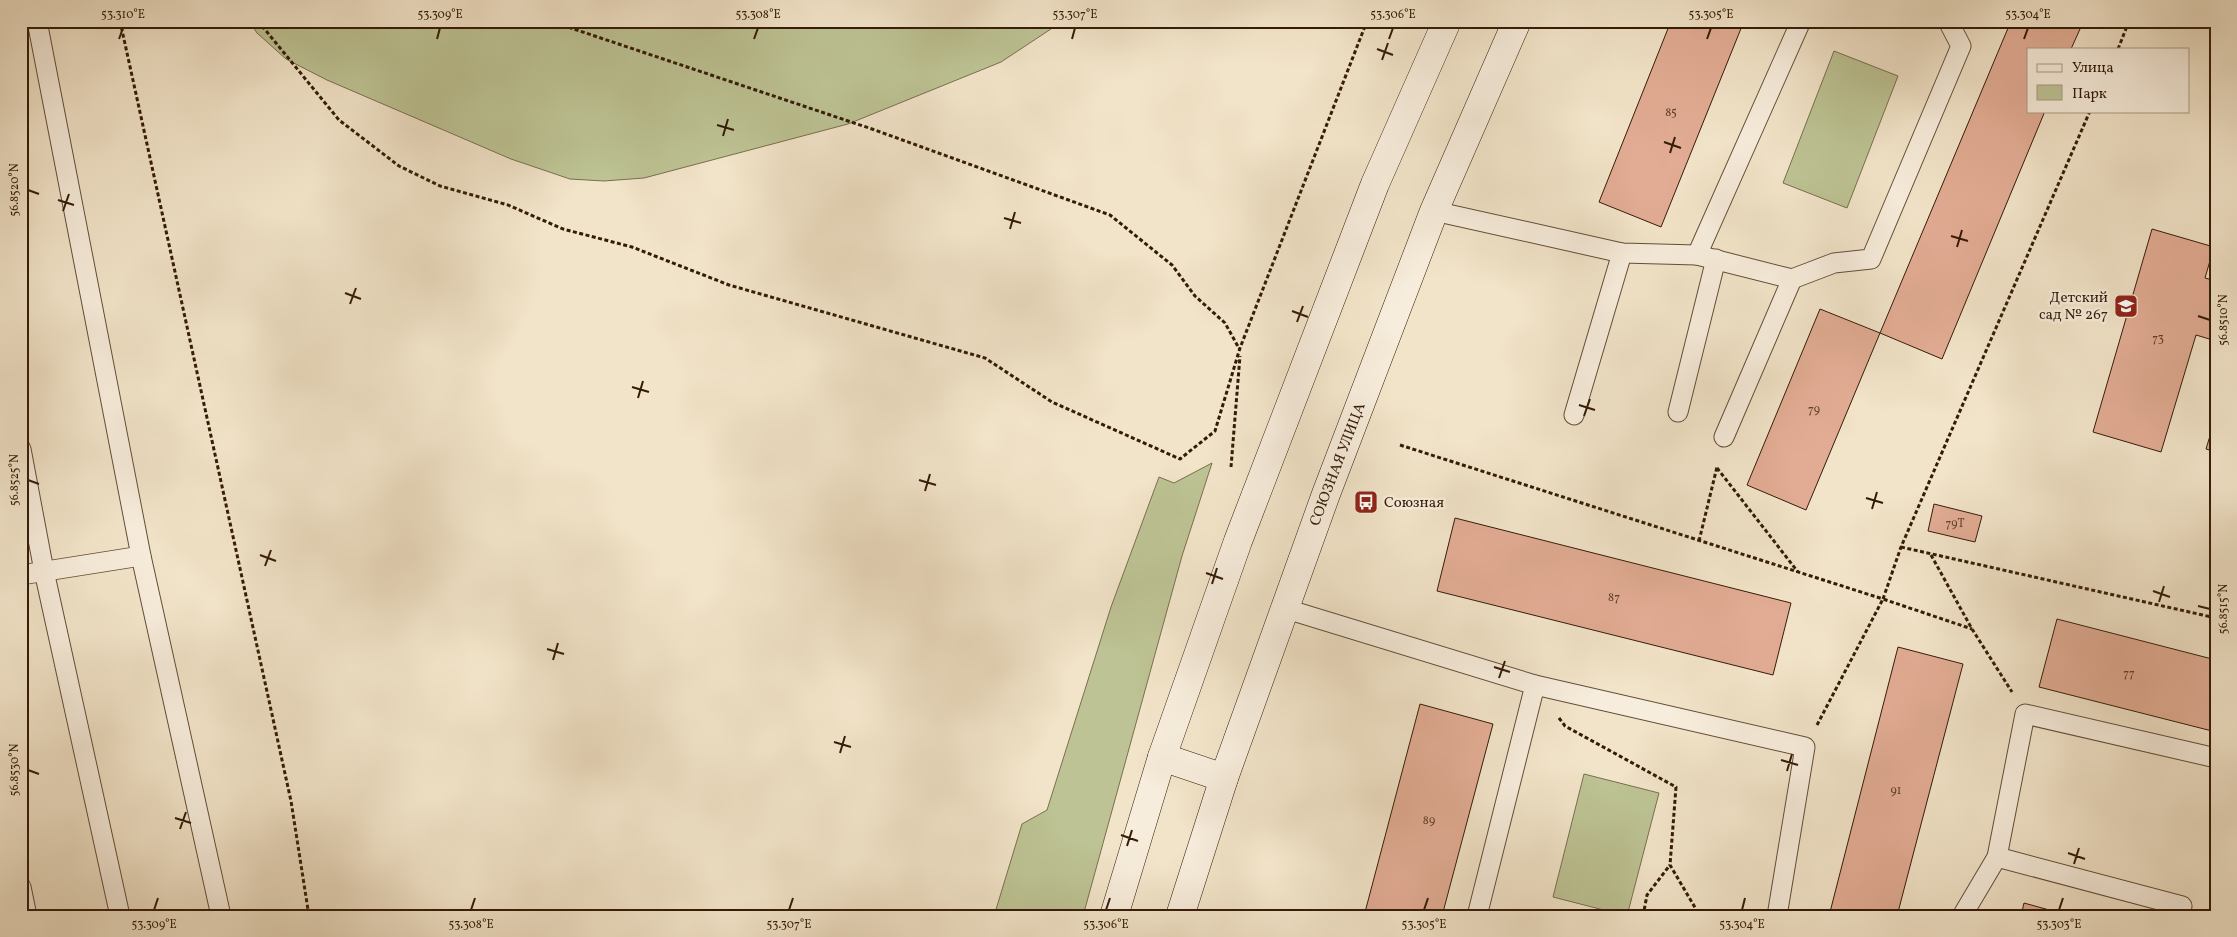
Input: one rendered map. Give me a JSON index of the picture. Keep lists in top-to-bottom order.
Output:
{
  "streets": {
    "main road": ["СОЮЗНАЯ УЛИЦА"]
  },
  "places": {
    "school or university": ["Детский сад № 267"],
    "bus stop": ["Союзная"]
  },
  "house_numbers": [
    "85",
    "73",
    "79",
    "79Т",
    "87",
    "77",
    "91",
    "89"
  ],
  "legend": ["Улица", "Парк"],
  "coordinates": [
    "53.310°E",
    "53.309°E",
    "53.308°E",
    "53.307°E",
    "53.306°E",
    "53.305°E",
    "53.304°E",
    "56.8520°N",
    "56.8510°N",
    "56.8525°N",
    "56.8515°N",
    "56.8530°N",
    "53.303°E"
  ]
}
